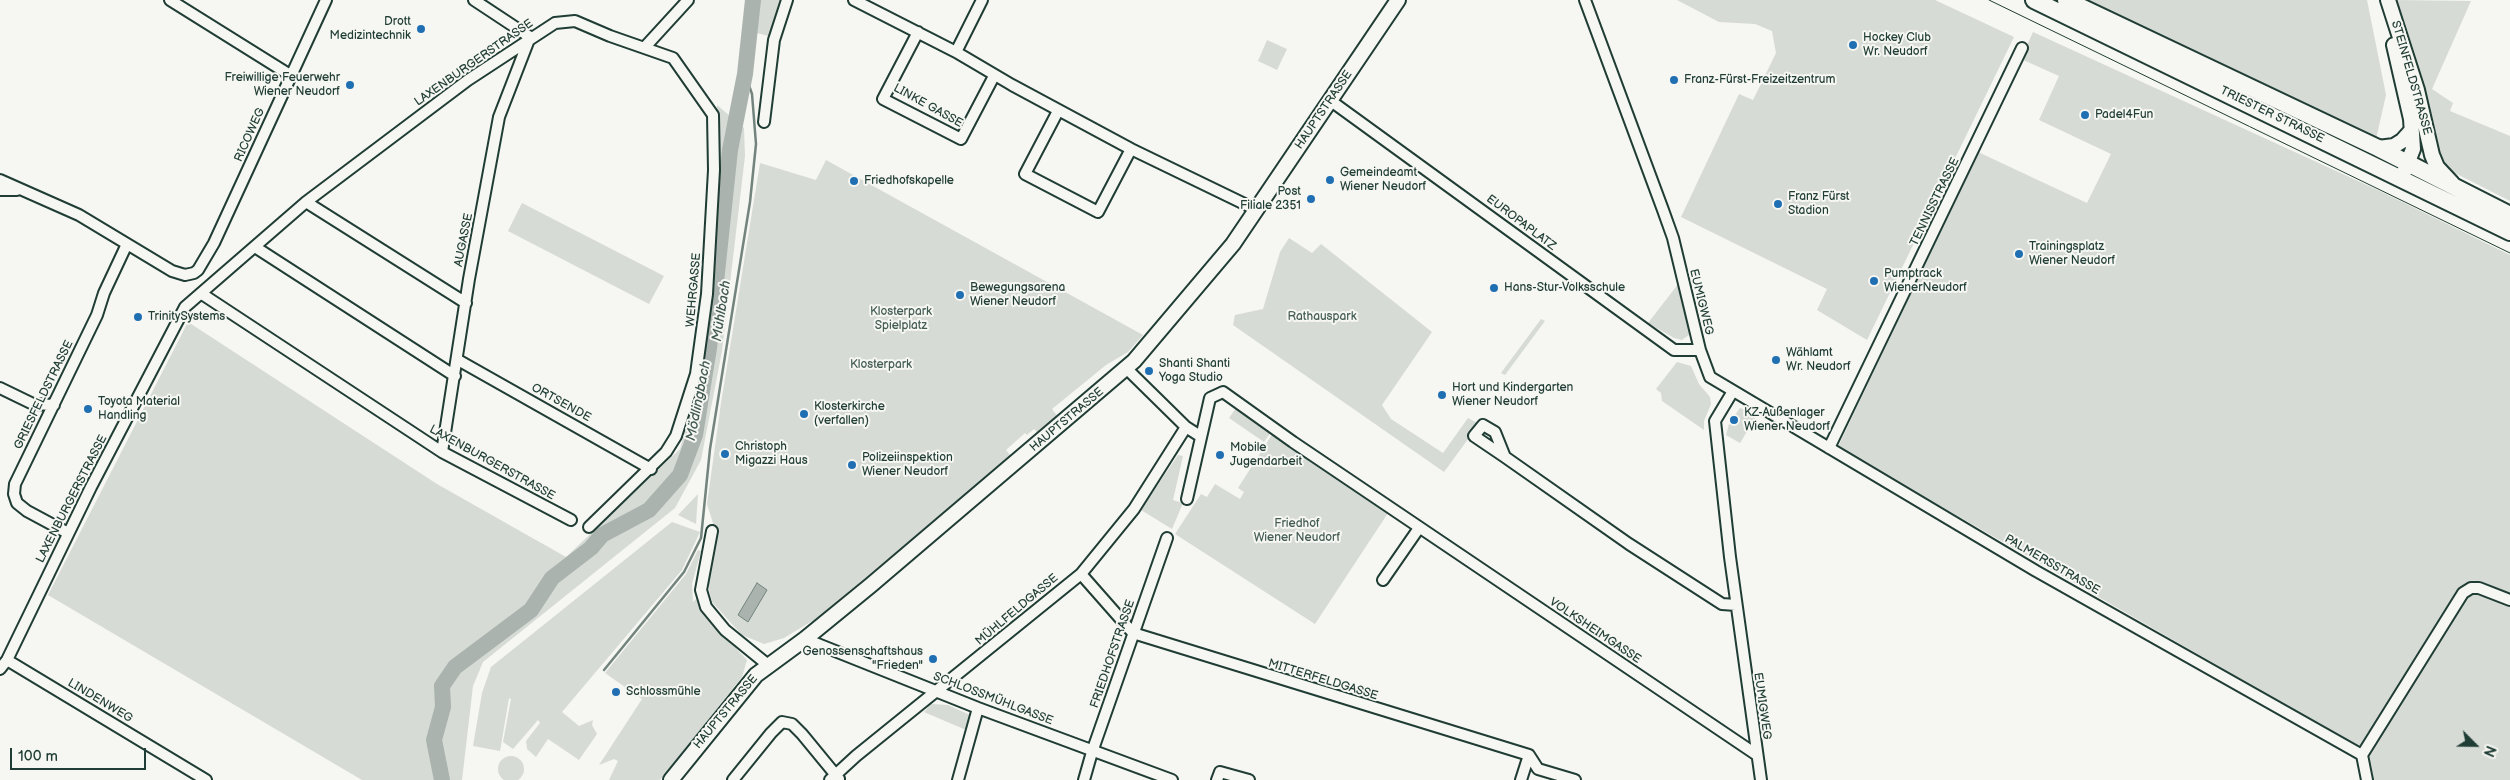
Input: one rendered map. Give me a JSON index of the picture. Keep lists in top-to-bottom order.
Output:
{
  "streets": {
    "main road": ["TRIESTER STRASSE"],
    "street": [
      "LAXENBURGERSTRASSE",
      "STEINFELDSTRASSE",
      "LINKE GASSE",
      "HAUPTSTRASSE",
      "RICOWEG",
      "TENNISSTRASSE",
      "EUROPAPLATZ",
      "AUGASSE",
      "WEHRGASSE",
      "EUMIGWEG",
      "GRIESFELDSTRASSE",
      "ORTSENDE",
      "PALMERSSTRASSE",
      "MÜHLFELDGASSE",
      "VOLKSHEIMGASSE",
      "FRIEDHOFSTRASSE",
      "MITTERFELDGASSE",
      "SCHLOSSMÜHLGASSE",
      "LINDENWEG"
    ]
  },
  "crossings": [
    ["LAXENBURGERSTRASSE", "AUGASSE"],
    ["LAXENBURGERSTRASSE", "WEHRGASSE"],
    ["LAXENBURGERSTRASSE", "GRIESFELDSTRASSE"],
    ["LAXENBURGERSTRASSE", "LINDENWEG"],
    ["STEINFELDSTRASSE", "TRIESTER STRASSE"],
    ["HAUPTSTRASSE", "EUROPAPLATZ"],
    ["HAUPTSTRASSE", "SCHLOSSMÜHLGASSE"],
    ["RICOWEG", "GRIESFELDSTRASSE"],
    ["TENNISSTRASSE", "PALMERSSTRASSE"],
    ["EUROPAPLATZ", "EUMIGWEG"],
    ["AUGASSE", "ORTSENDE"],
    ["WEHRGASSE", "ORTSENDE"],
    ["EUMIGWEG", "PALMERSSTRASSE"],
    ["EUMIGWEG", "VOLKSHEIMGASSE"],
    ["MÜHLFELDGASSE", "SCHLOSSMÜHLGASSE"],
    ["FRIEDHOFSTRASSE", "MITTERFELDGASSE"],
    ["FRIEDHOFSTRASSE", "SCHLOSSMÜHLGASSE"]
  ],
  "water": ["Mühlbach", "Mödlingbach"],
  "parks": [
    "Klosterpark Spielplatz",
    "Rathauspark",
    "Klosterpark",
    "Friedhof Wiener Neudorf"
  ],
  "places": [
    "Drott Medizintechnik",
    "Hockey Club Wr. Neudorf",
    "Franz-Fürst-Freizeitzentrum",
    "Freiwillige Feuerwehr Wiener Neudorf",
    "Padel4Fun",
    "Gemeindeamt Wiener Neudorf",
    "Friedhofskapelle",
    "Post Filiale 2351",
    "Franz Fürst Stadion",
    "Trainingsplatz Wiener Neudorf",
    "Pumptrack WienerNeudorf",
    "Hans-Stur-Volksschule",
    "Bewegungsarena Wiener Neudorf",
    "TrinitySystems",
    "Wählamt Wr. Neudorf",
    "Shanti Shanti Yoga Studio",
    "Hort und Kindergarten Wiener Neudorf",
    "Toyota Material Handling",
    "Klosterkirche (verfallen)",
    "KZ-Außenlager Wiener Neudorf",
    "Christoph Migazzi Haus",
    "Mobile Jugendarbeit",
    "Polizeiinspektion Wiener Neudorf",
    "Genossenschaftshaus \"Frieden\"",
    "Schlossmühle"
  ],
  "scale_bar": "100 m",
  "north": "bottom right"
}
